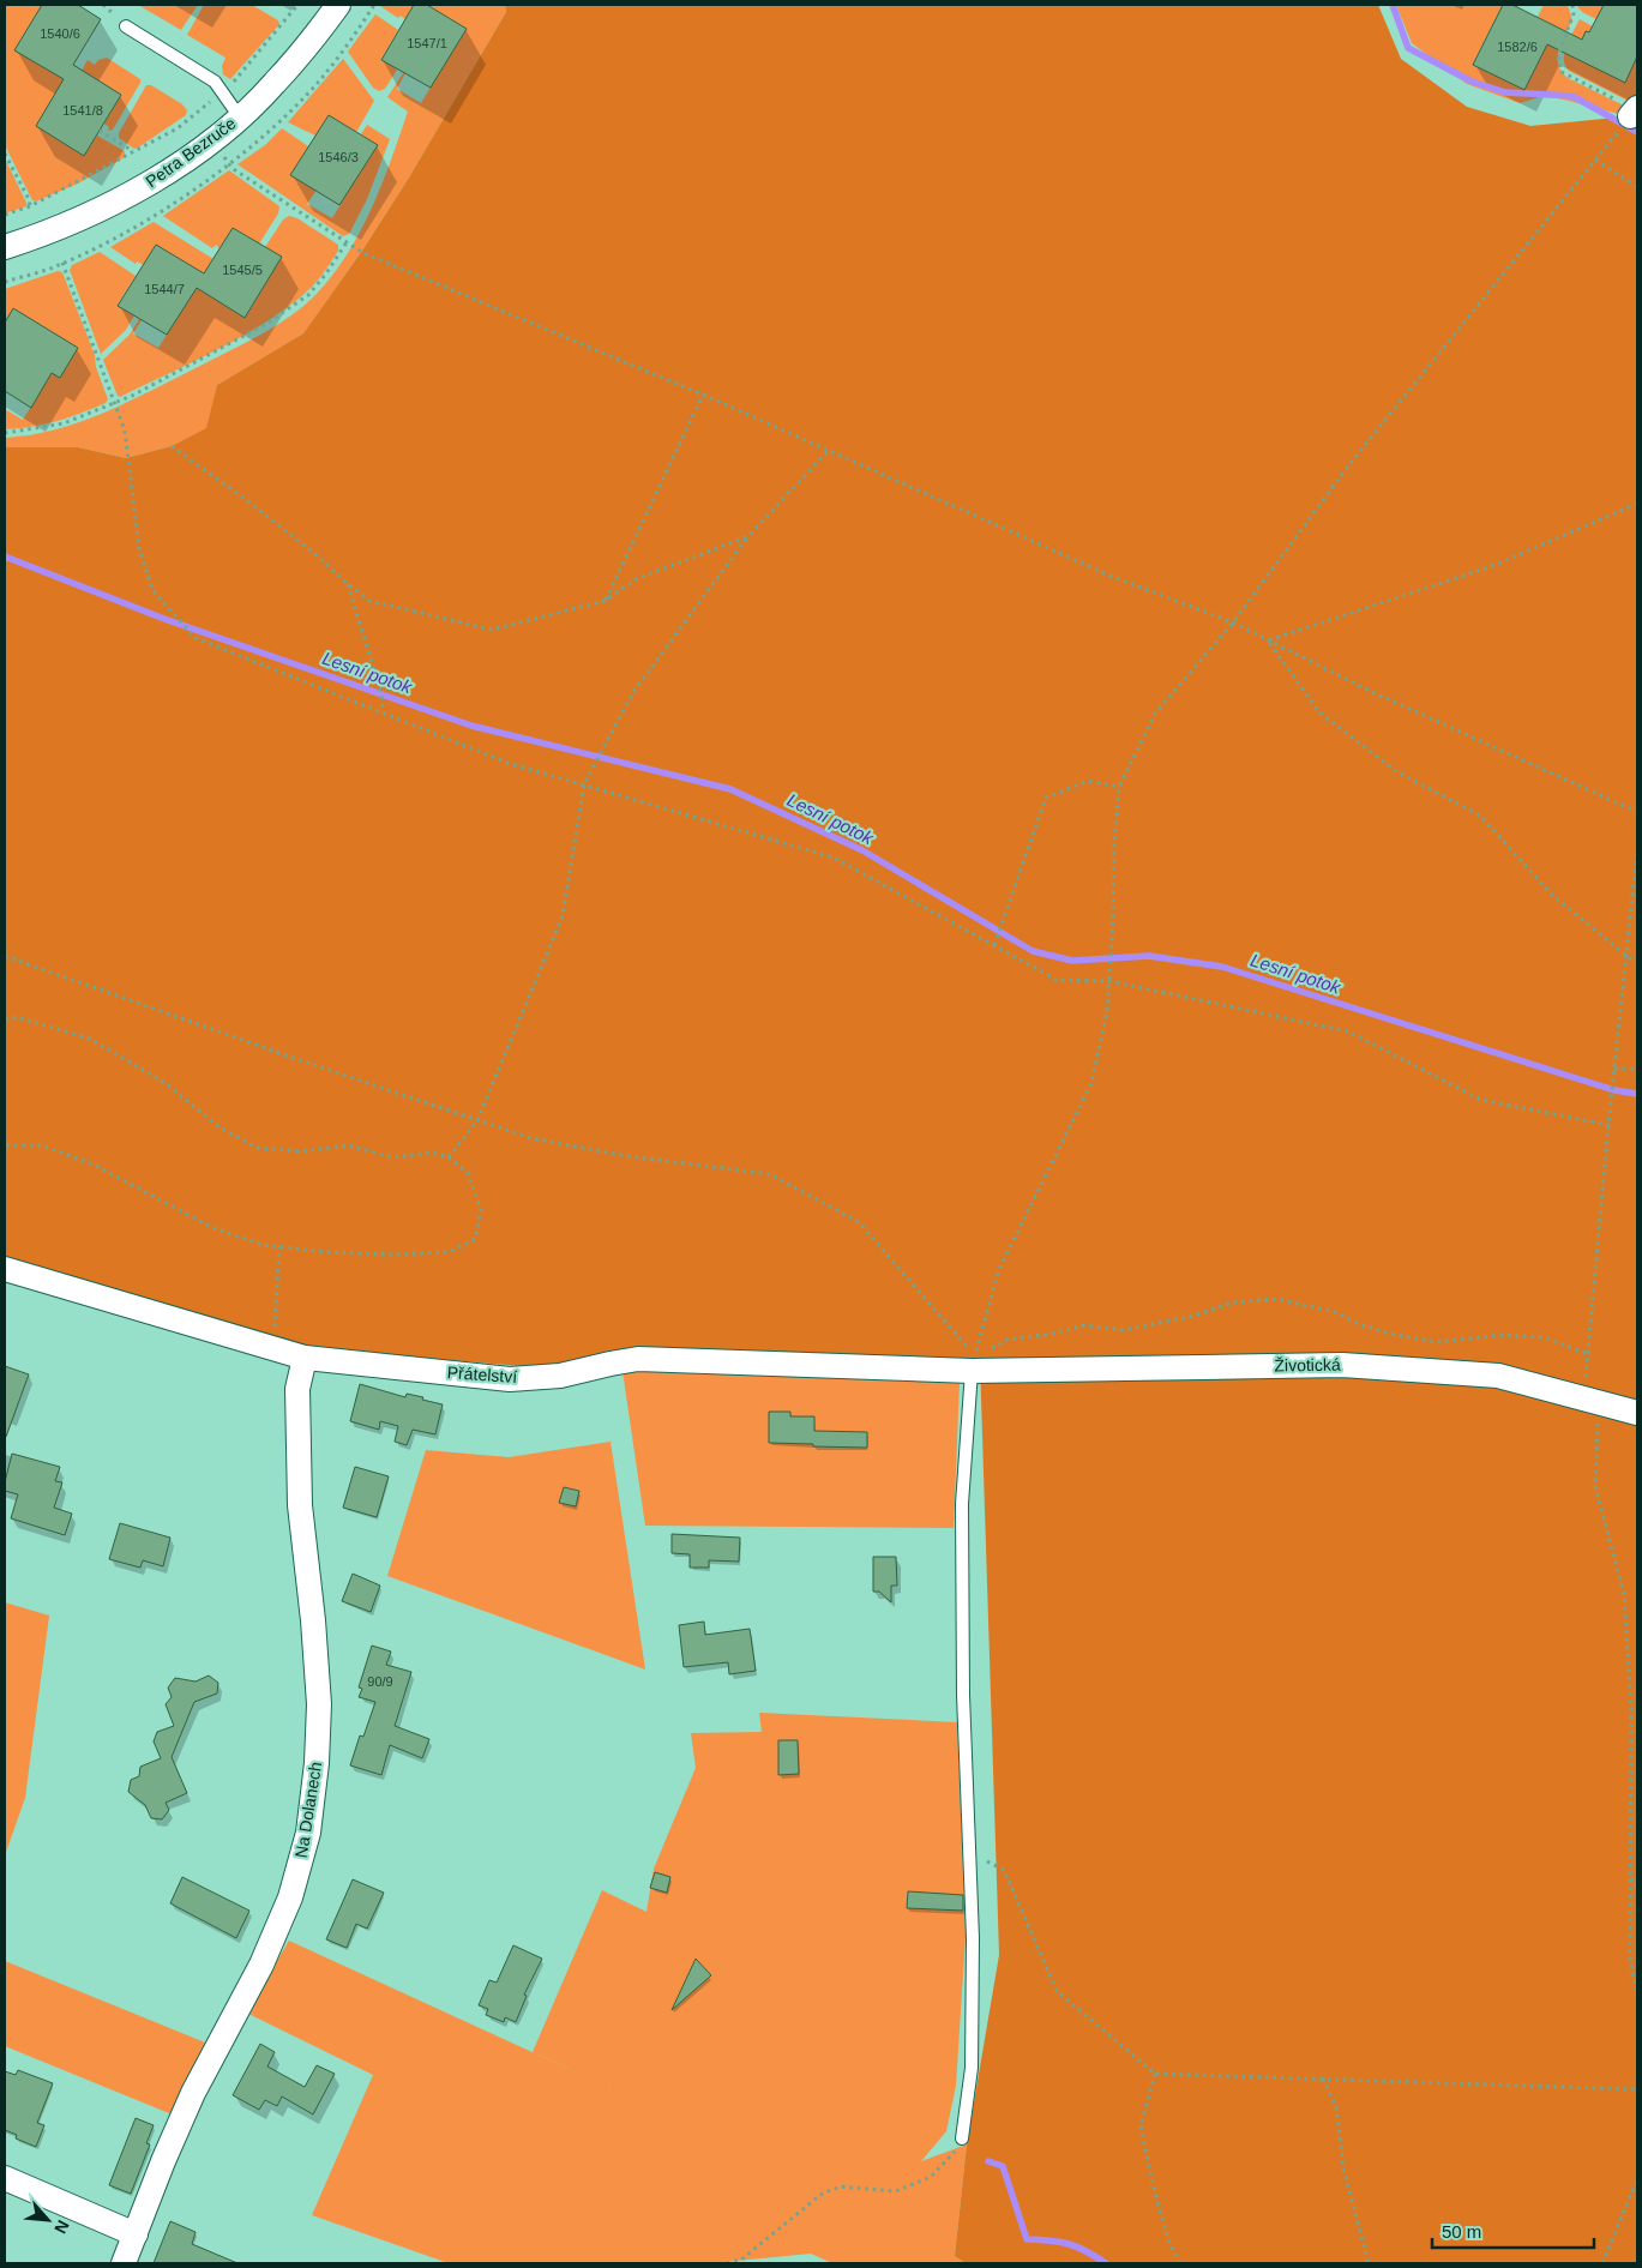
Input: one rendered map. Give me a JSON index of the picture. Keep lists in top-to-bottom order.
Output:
{
  "streets": {
    "street": [
      "Petra Bezruče",
      "Životická",
      "Přátelství",
      "Na Dolanech"
    ]
  },
  "crossings": [
    ["Životická", "Přátelství"],
    ["Přátelství", "Na Dolanech"]
  ],
  "water": ["Lesní potok"],
  "house_numbers": [
    "1540/6",
    "1547/1",
    "1582/6",
    "1541/8",
    "1546/3",
    "1545/5",
    "1544/7",
    "90/9"
  ],
  "scale_bar": "50 m",
  "north": "bottom right"
}
